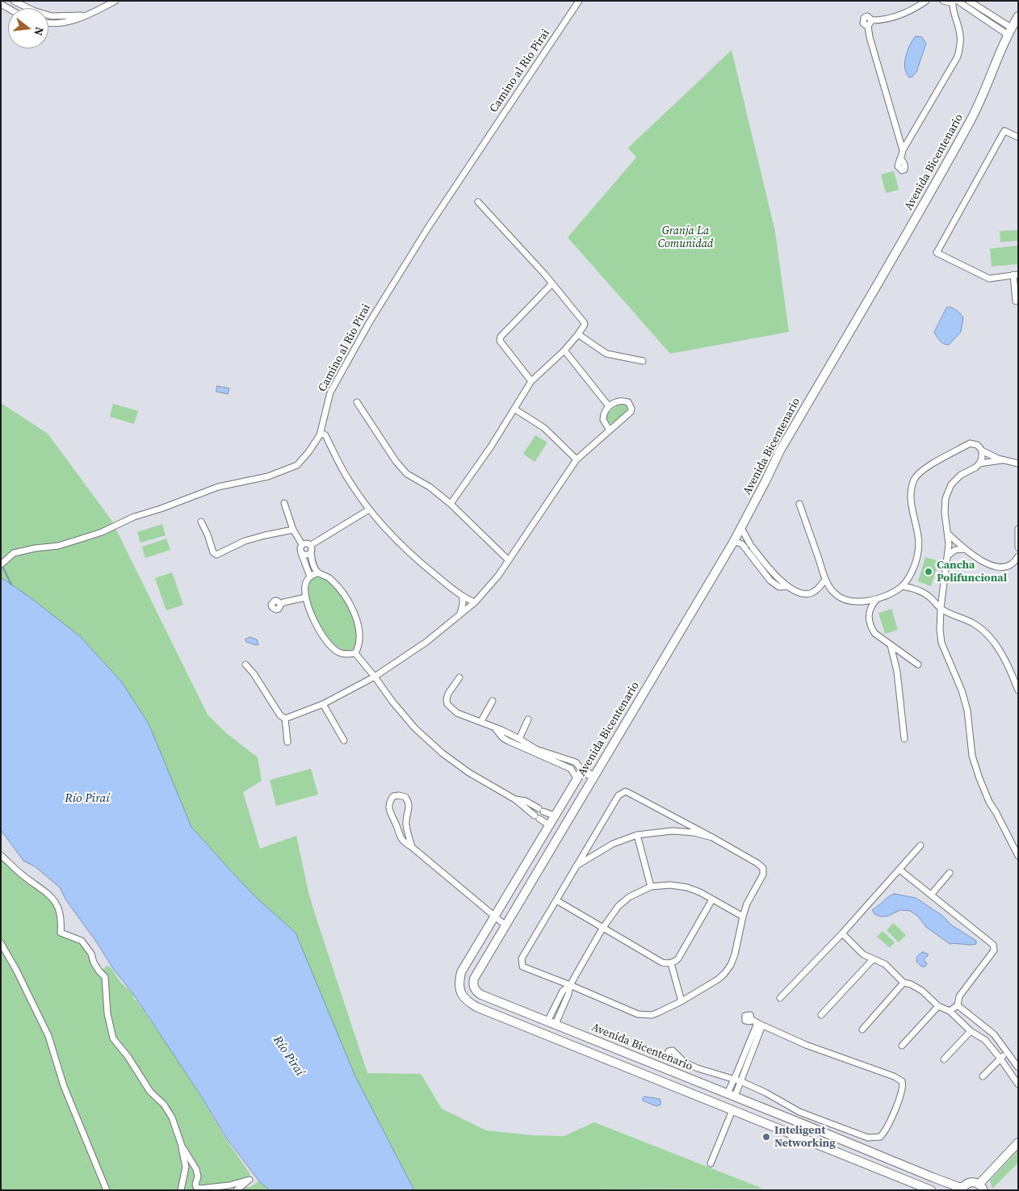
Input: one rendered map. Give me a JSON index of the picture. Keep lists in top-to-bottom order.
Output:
{
  "streets": {
    "street": ["Camino al Rio Pirai", "Avenida Bicentenario"]
  },
  "water": ["Río Piraí"],
  "parks": ["Granja La Comunidad"],
  "places": ["Cancha Polifuncional", "Inteligent Networking"],
  "north": "right"
}
